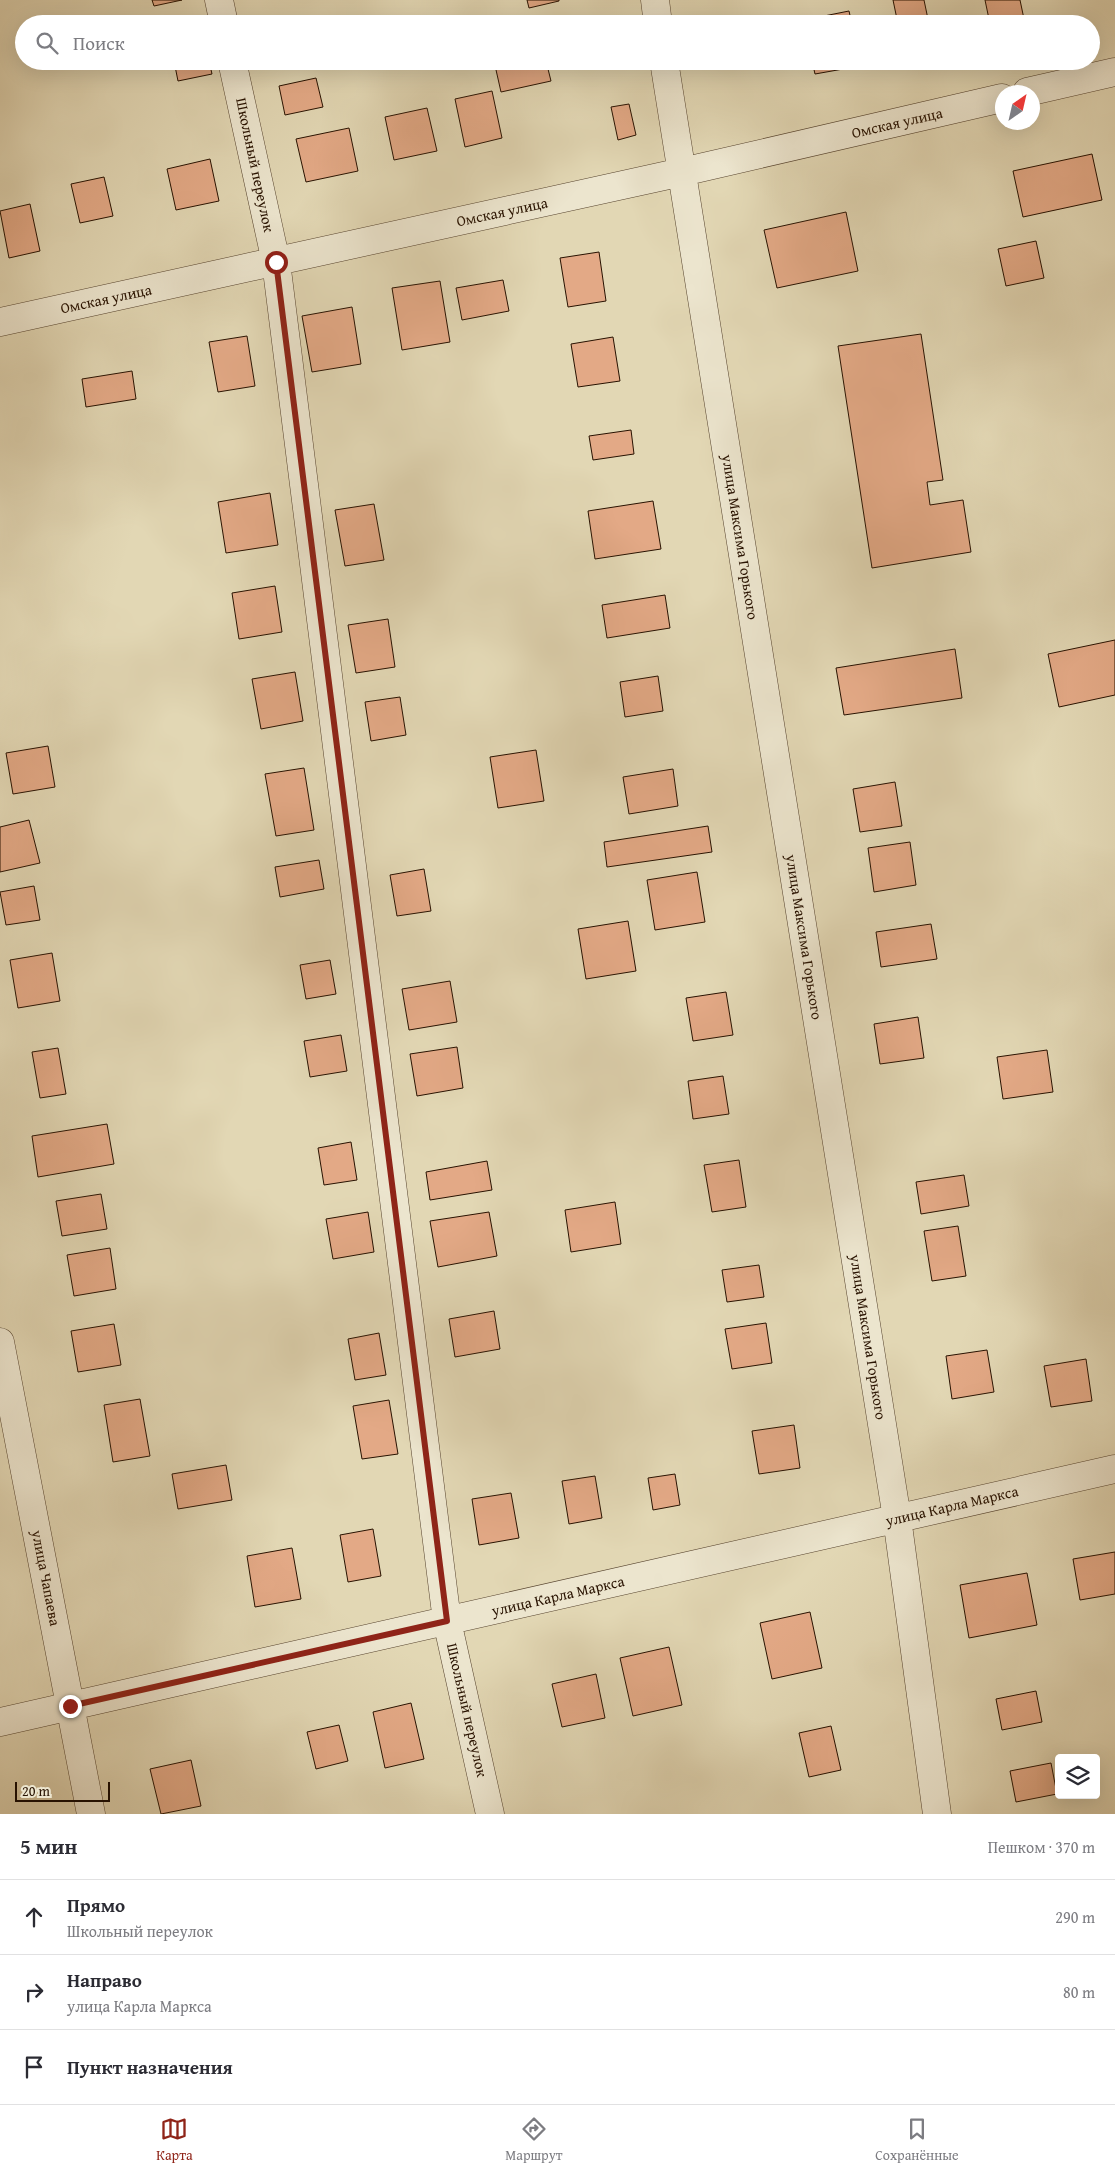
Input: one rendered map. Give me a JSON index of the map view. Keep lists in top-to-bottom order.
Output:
{
  "streets": {
    "street": [
      "Омская улица",
      "Школьный переулок",
      "улица Максима Горького",
      "улица Карла Маркса",
      "улица Чапаева"
    ]
  },
  "crossings": [
    ["Омская улица", "Школьный переулок"],
    ["Омская улица", "улица Максима Горького"],
    ["Школьный переулок", "улица Карла Маркса"],
    ["улица Максима Горького", "улица Карла Маркса"],
    ["улица Карла Маркса", "улица Чапаева"]
  ],
  "scale_bar": "20 m",
  "north": "top right",
  "page": {
    "search": "Поиск",
    "scale": "20 m",
    "heading": ["5 мин", "Пешком · 370 m"],
    "list": [
      ["Прямо", "Школьный переулок", "290 m"],
      ["Направо", "улица Карла Маркса", "80 m"],
      "Пункт назначения"
    ],
    "nav": ["Карта", "Маршрут", "Сохранённые"]
  }
}
